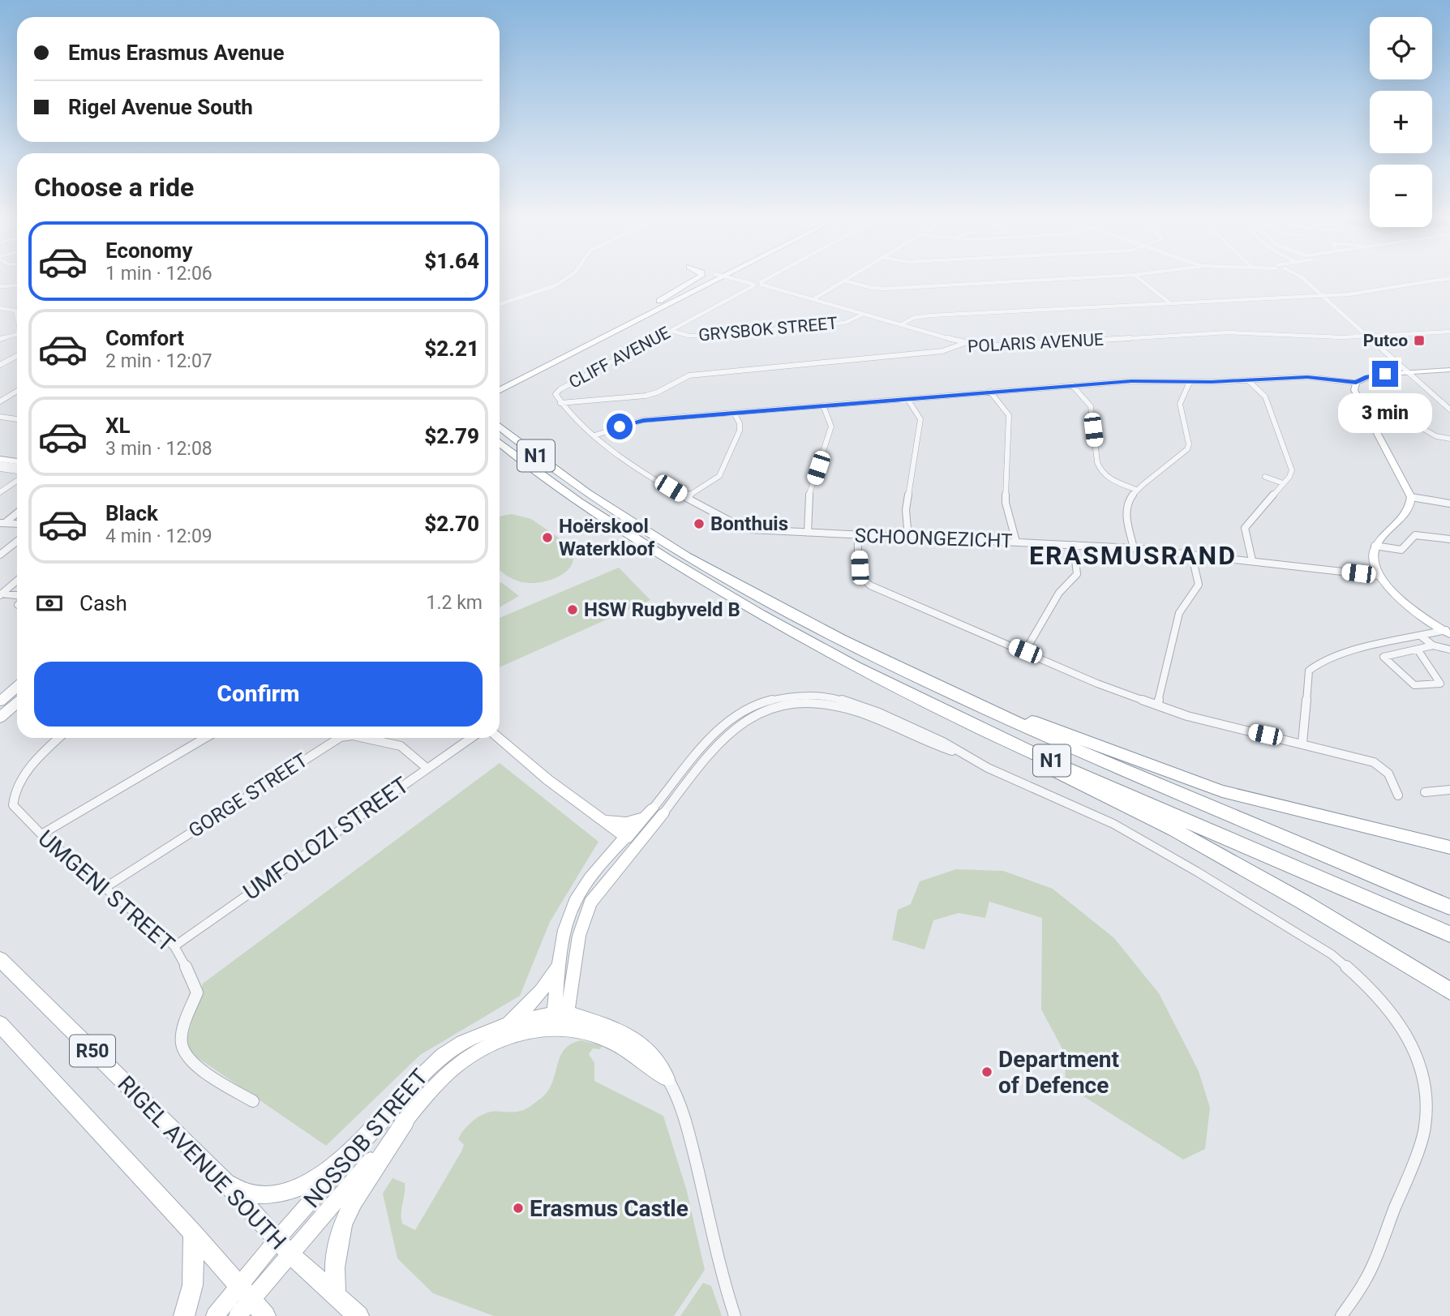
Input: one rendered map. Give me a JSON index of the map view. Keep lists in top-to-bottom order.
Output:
{
  "streets": {
    "highway": ["N1"],
    "main road": ["R50", "RIGEL AVENUE SOUTH"],
    "street": [
      "GRYSBOK STREET",
      "POLARIS AVENUE",
      "CLIFF AVENUE",
      "SCHOONGEZICHT",
      "GORGE STREET",
      "UMFOLOZI STREET",
      "UMGENI STREET",
      "NOSSOB STREET"
    ]
  },
  "crossings": [
    ["GRYSBOK STREET", "CLIFF AVENUE"],
    ["POLARIS AVENUE", "CLIFF AVENUE"],
    ["POLARIS AVENUE", "SCHOONGEZICHT"],
    ["CLIFF AVENUE", "SCHOONGEZICHT"],
    ["GORGE STREET", "UMFOLOZI STREET"],
    ["GORGE STREET", "UMGENI STREET"],
    ["UMFOLOZI STREET", "UMGENI STREET"],
    ["R50", "NOSSOB STREET"],
    ["NOSSOB STREET", "RIGEL AVENUE SOUTH"]
  ],
  "districts": ["ERASMUSRAND"],
  "places": {
    "transit": ["Putco"],
    "other": [
      "Bonthuis",
      "Hoërskool Waterkloof",
      "HSW Rugbyveld B",
      "Department of Defence",
      "Erasmus Castle"
    ]
  },
  "page": {
    "map_buttons": ["+", "−"],
    "banner": ["Emus Erasmus Avenue", "Rigel Avenue South"],
    "heading": "Choose a ride",
    "list": [
      {
        "name": "Economy",
        "note": "1 min · 12:06",
        "value": "$1.64"
      },
      {
        "name": "Comfort",
        "note": "2 min · 12:07",
        "value": "$2.21"
      },
      {
        "name": "XL",
        "note": "3 min · 12:08",
        "value": "$2.79"
      },
      {
        "name": "Black",
        "note": "4 min · 12:09",
        "value": "$2.70"
      }
    ],
    "bubble": "3 min",
    "pay": ["Cash", "1.2 km"],
    "buttons": "Confirm"
  }
}
